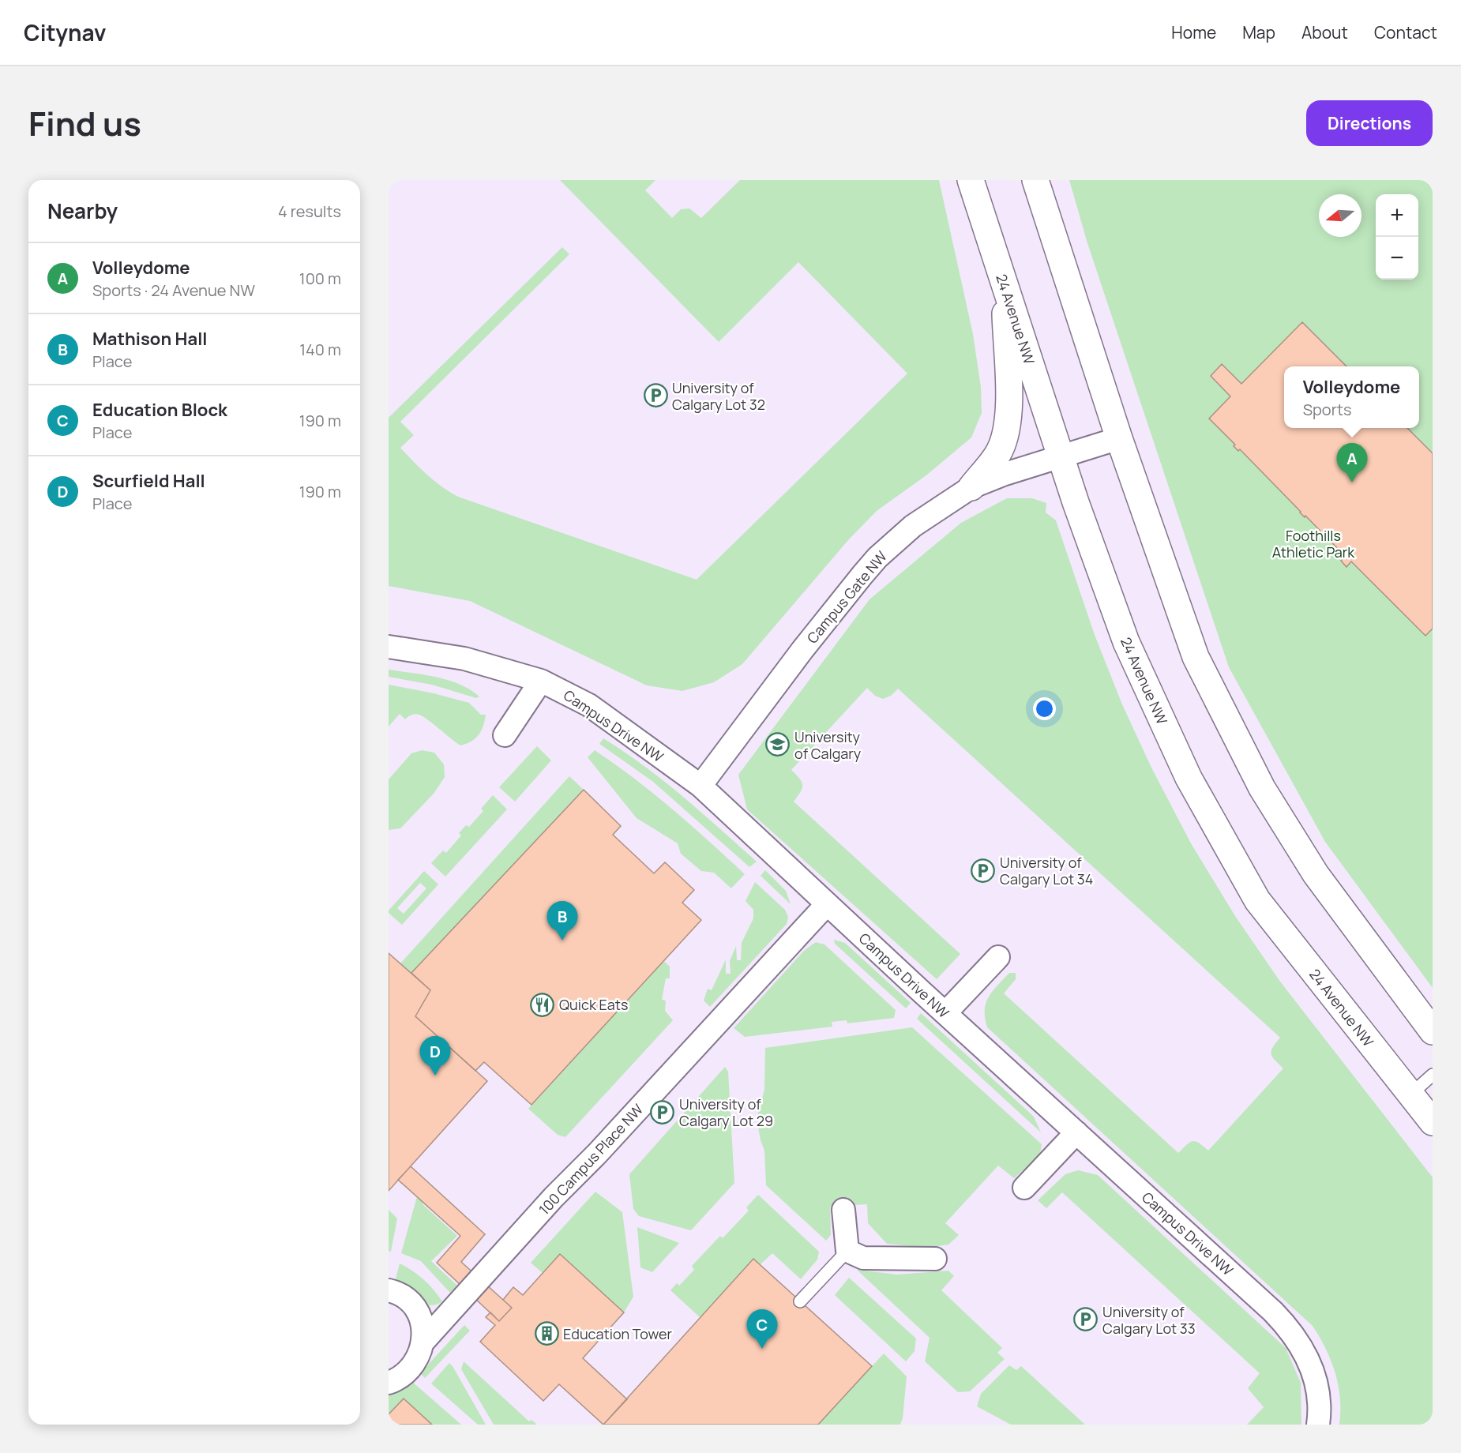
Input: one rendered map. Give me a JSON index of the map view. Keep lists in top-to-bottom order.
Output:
{
  "streets": {
    "street": [
      "24 Avenue NW",
      "Campus Gate NW",
      "Campus Drive NW",
      "100 Campus Place NW"
    ]
  },
  "crossings": [
    ["24 Avenue NW", "Campus Gate NW"],
    ["Campus Gate NW", "Campus Drive NW"],
    ["Campus Drive NW", "100 Campus Place NW"]
  ],
  "parks": ["Foothills Athletic Park"],
  "places": {
    "parking": [
      "University of Calgary Lot 32",
      "University of Calgary Lot 34",
      "University of Calgary Lot 29",
      "University of Calgary Lot 33"
    ],
    "school or university": ["University of Calgary"],
    "restaurant": ["Quick Eats"],
    "building": ["Education Tower"]
  },
  "north": "left",
  "page": {
    "header": "Citynav",
    "nav": [
      "Home",
      "Map",
      "About",
      "Contact"
    ],
    "title": "Find us",
    "buttons": "Directions",
    "heading": ["Nearby", "4 results"],
    "map_buttons": ["+", "−"],
    "list": [
      {
        "mark": "A",
        "name": "Volleydome",
        "note": "Sports · 24 Avenue NW",
        "value": "100 m"
      },
      {
        "mark": "B",
        "name": "Mathison Hall",
        "note": "Place",
        "value": "140 m"
      },
      {
        "mark": "C",
        "name": "Education Block",
        "note": "Place",
        "value": "190 m"
      },
      {
        "mark": "D",
        "name": "Scurfield Hall",
        "note": "Place",
        "value": "190 m"
      }
    ],
    "popup": ["Volleydome", "Sports"],
    "pins": [
      "A",
      "B",
      "D",
      "C"
    ]
  }
}
